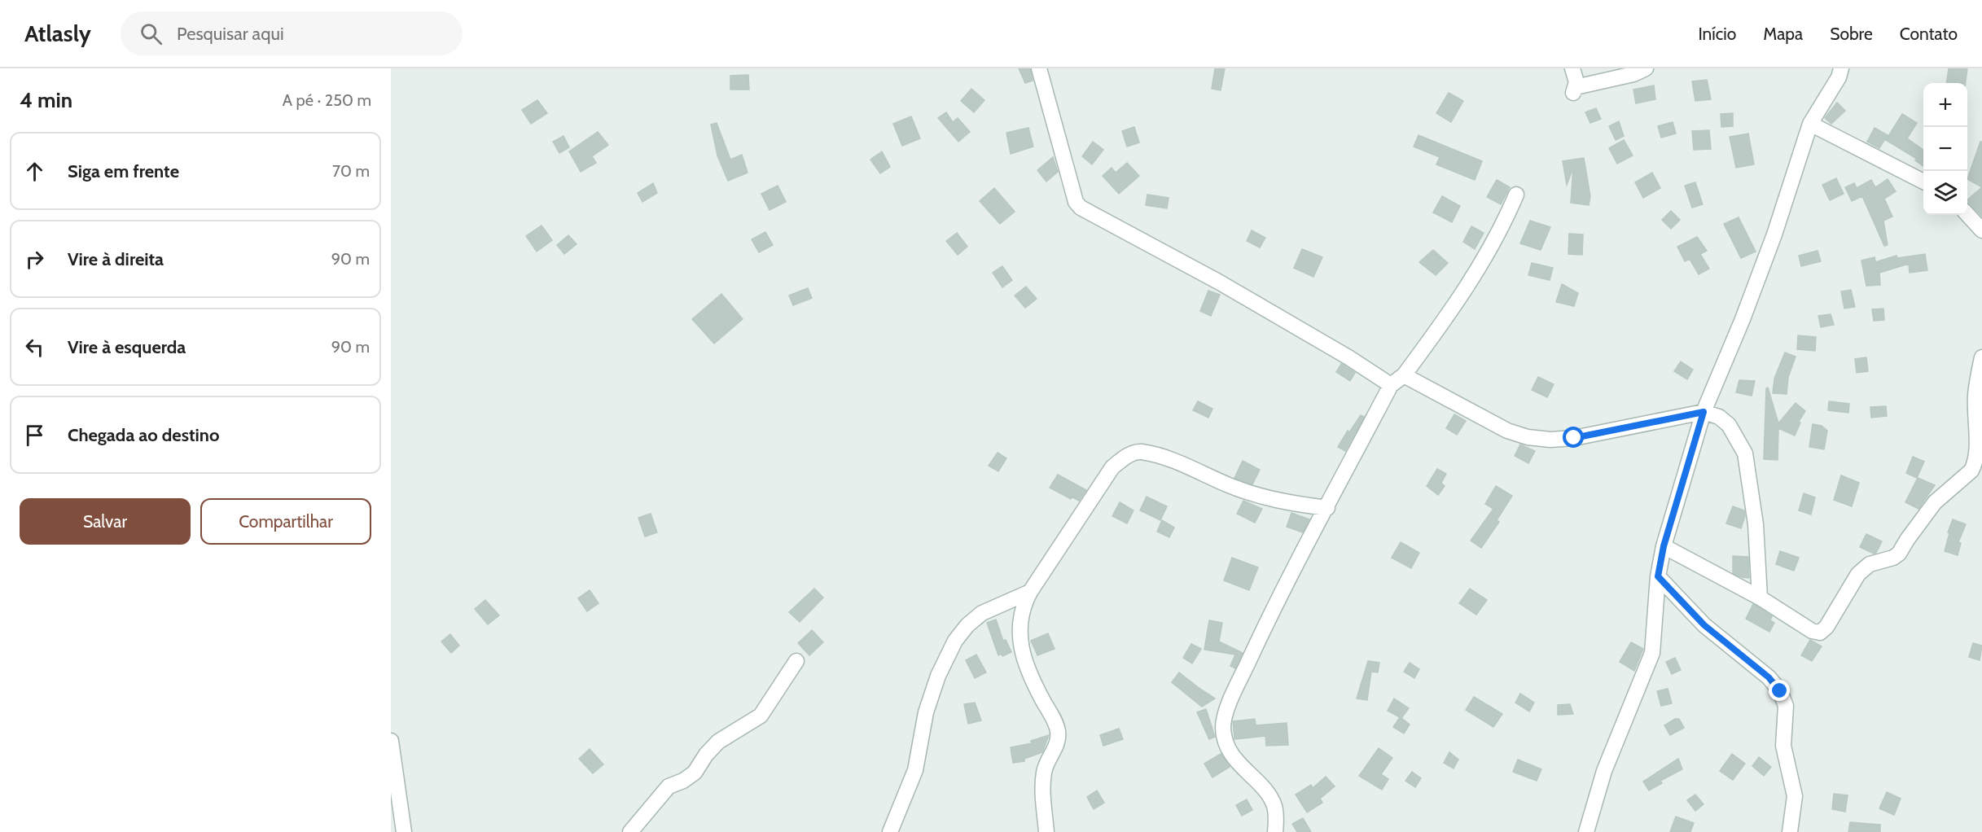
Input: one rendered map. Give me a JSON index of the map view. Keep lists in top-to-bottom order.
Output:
{
  "page": {
    "header": "Atlasly",
    "search": "Pesquisar aqui",
    "nav": [
      "Início",
      "Mapa",
      "Sobre",
      "Contato"
    ],
    "heading": ["4 min", "A pé · 250 m"],
    "map_buttons": ["+", "−"],
    "list": [
      ["Siga em frente", "70 m"],
      ["Vire à direita", "90 m"],
      ["Vire à esquerda", "90 m"],
      "Chegada ao destino"
    ],
    "buttons": ["Salvar", "Compartilhar"]
  }
}
